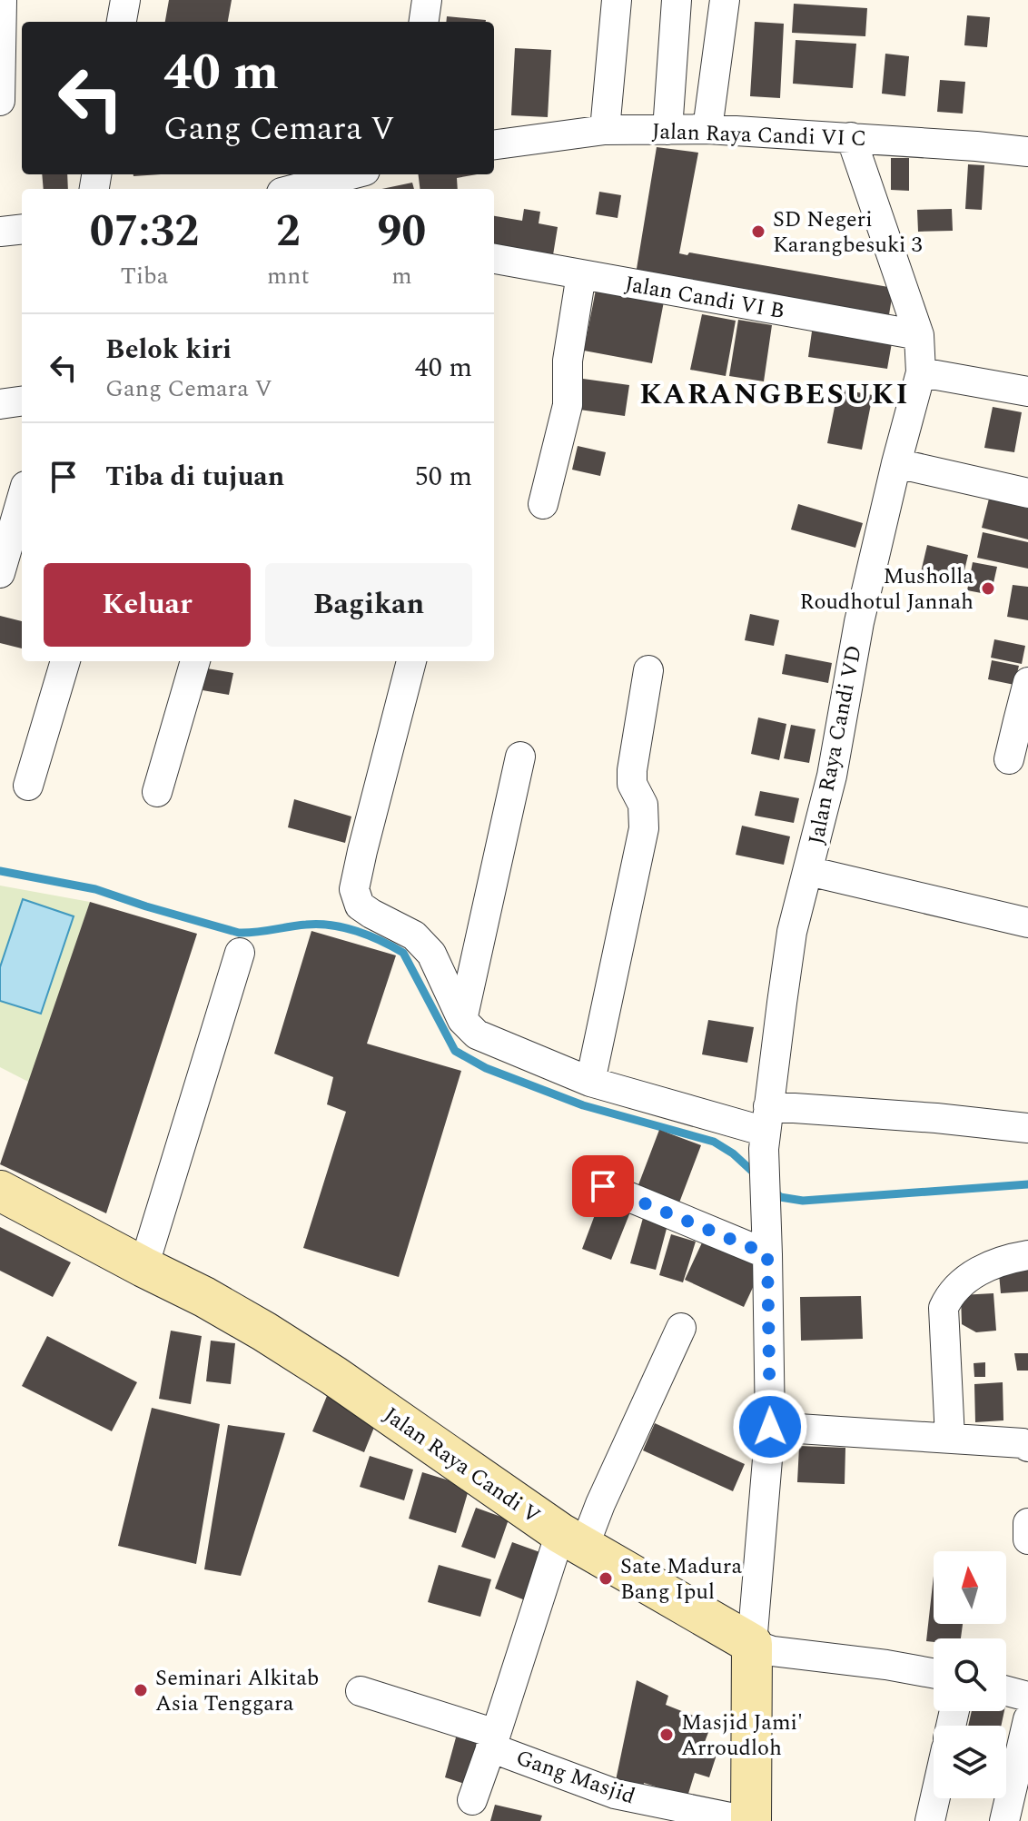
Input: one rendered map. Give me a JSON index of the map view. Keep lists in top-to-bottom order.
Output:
{
  "streets": {
    "street": [
      "Jalan Raya Candi VI C",
      "Jalan Candi VI B",
      "Jalan Raya Candi VD",
      "Jalan Raya Candi V",
      "Gang Masjid"
    ]
  },
  "crossings": [
    ["Jalan Raya Candi VI C", "Jalan Raya Candi VD"],
    ["Jalan Candi VI B", "Jalan Raya Candi VD"],
    ["Jalan Raya Candi VD", "Jalan Raya Candi V"]
  ],
  "districts": ["KARANGBESUKI"],
  "places": [
    "SD Negeri Karangbesuki 3",
    "Musholla Roudhotul Jannah",
    "Sate Madura Bang Ipul",
    "Seminari Alkitab Asia Tenggara",
    "Masjid Jami' Arroudloh"
  ],
  "north": "top",
  "page": {
    "turn": ["40 m", "Gang Cemara V"],
    "eta": [
      "07:32",
      "Tiba",
      "2",
      "mnt",
      "90",
      "m"
    ],
    "list": [
      {
        "name": "Belok kiri",
        "note": "Gang Cemara V",
        "value": "40 m"
      },
      {
        "name": "Tiba di tujuan",
        "value": "50 m"
      }
    ],
    "buttons": ["Keluar", "Bagikan"]
  }
}
